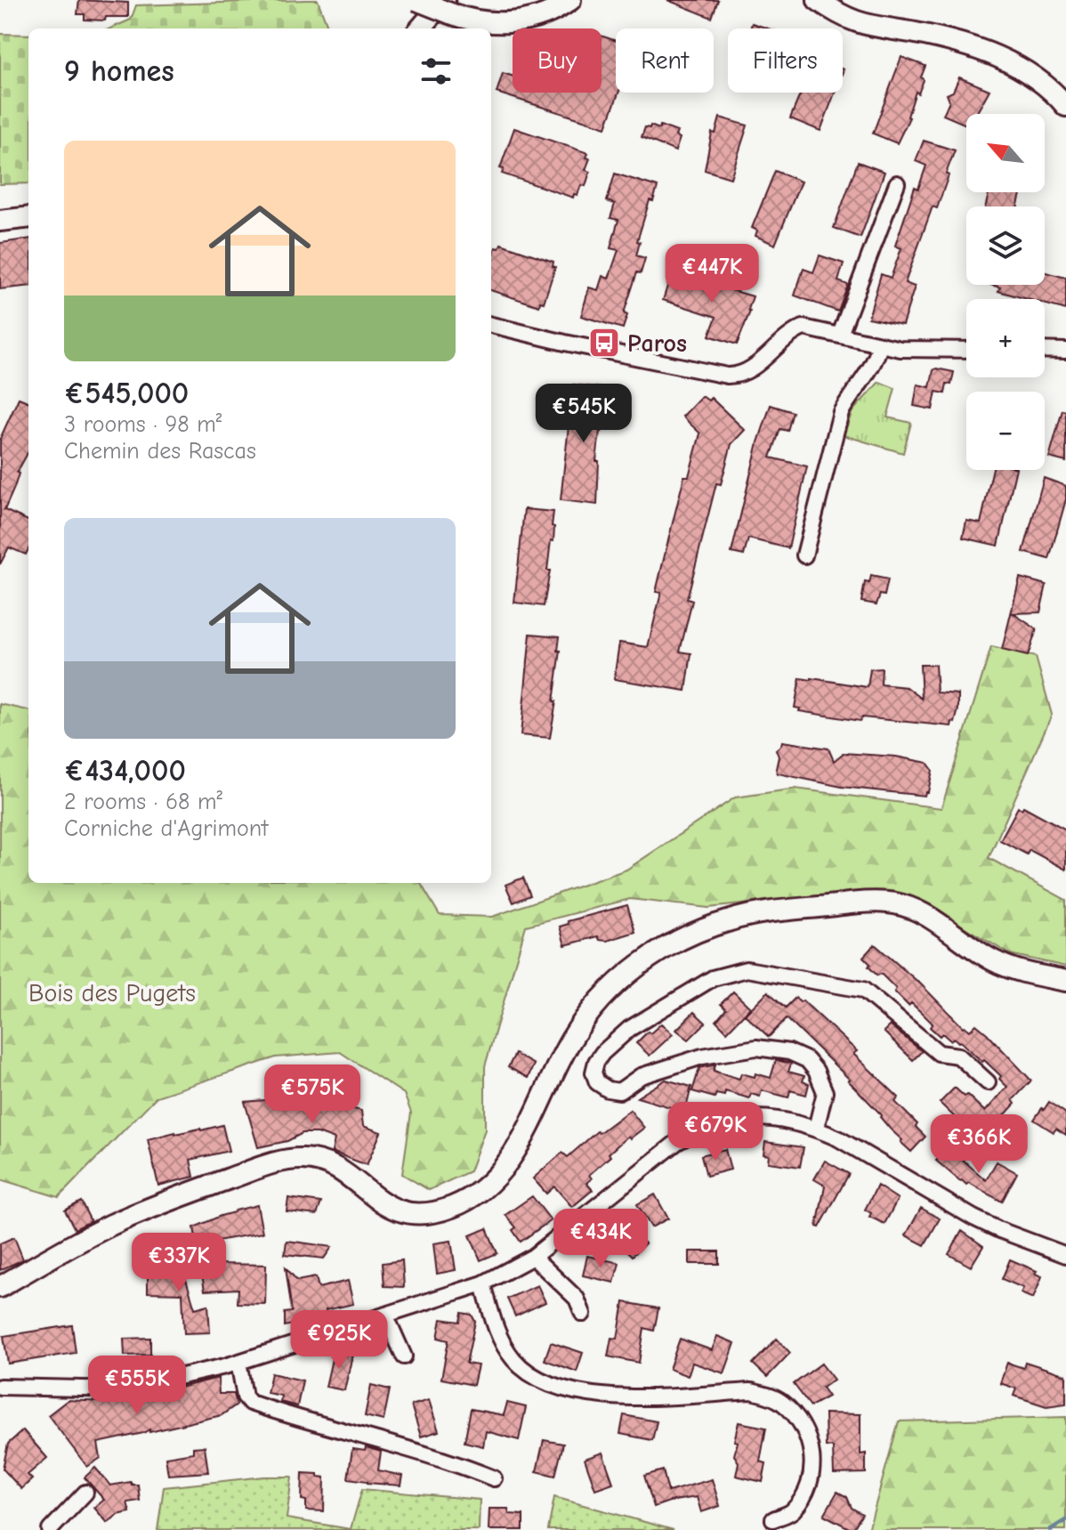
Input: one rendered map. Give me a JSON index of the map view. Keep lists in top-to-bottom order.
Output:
{
  "parks": ["Bois des Pugets"],
  "places": {
    "bus stop": ["Paros"]
  },
  "north": "top left",
  "page": {
    "chip": ["Buy", "Rent", "Filters"],
    "heading": "9 homes",
    "map_buttons": ["+", "−"],
    "list": [
      {
        "name": "€545,000",
        "note": "3 rooms · 98 m² · Chemin des Rascas"
      },
      {
        "name": "€434,000",
        "note": "2 rooms · 68 m² · Corniche d'Agrimont"
      }
    ],
    "price": [
      "€447K",
      "€545K",
      "€575K",
      "€679K",
      "€366K",
      "€434K",
      "€337K",
      "€925K",
      "€555K"
    ]
  }
}
